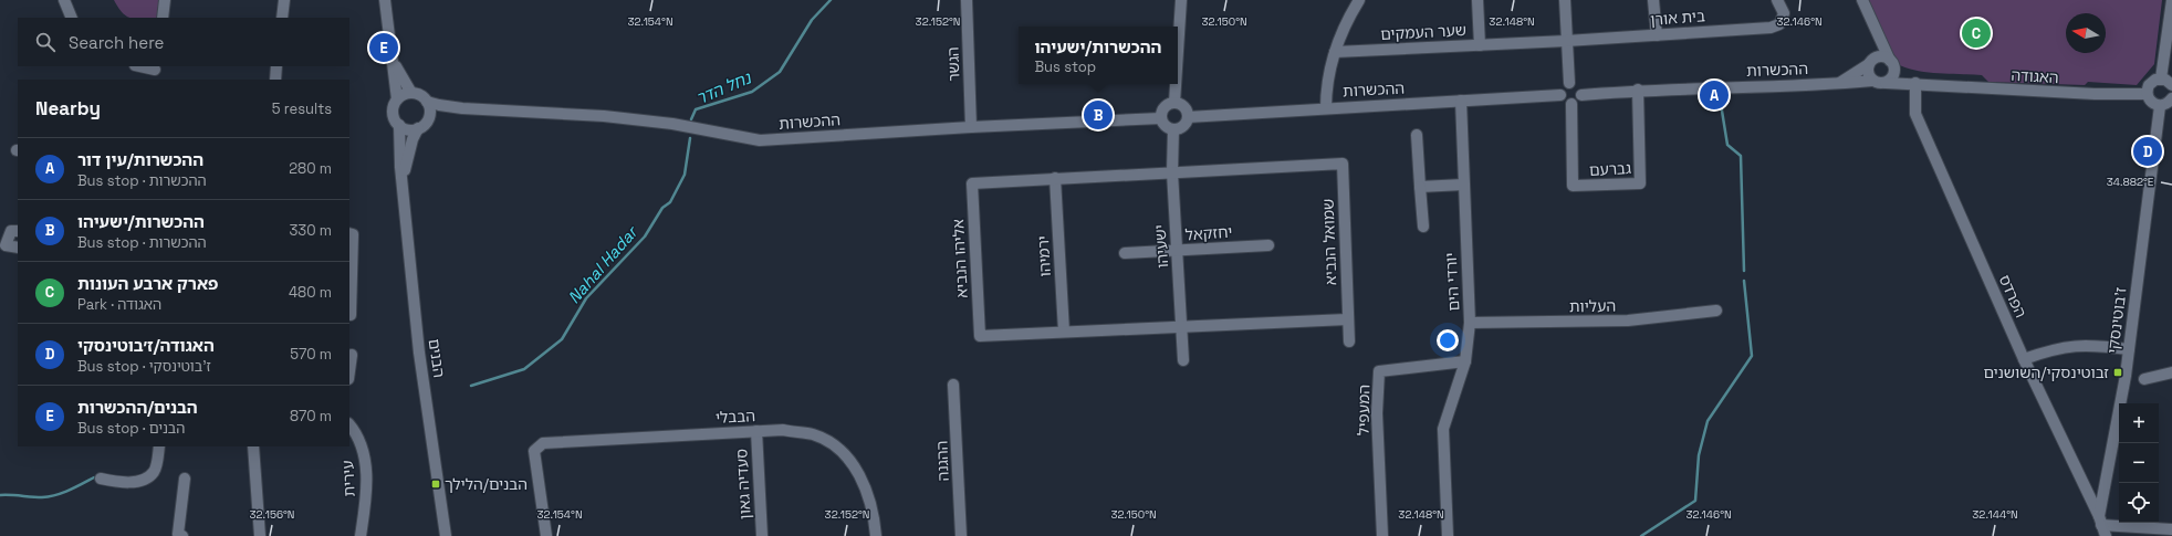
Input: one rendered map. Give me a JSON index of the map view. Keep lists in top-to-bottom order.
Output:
{
  "streets": {
    "street": [
      "בית אורן",
      "שער העמקים",
      "הגשר",
      "ההכשרות",
      "האגודה",
      "גברעם",
      "יחזקאל",
      "שמואל הנביא",
      "ישעיהו",
      "ירמיהו",
      "אליהו הנביא",
      "יורדי הים",
      "הפרדס",
      "העליות",
      "ז'בוטינסקי",
      "הבנים",
      "המעפיל",
      "הבבלי",
      "ההגנה",
      "עירית",
      "סעדיה גאון"
    ]
  },
  "crossings": [
    ["בית אורן", "שער העמקים"],
    ["הגשר", "ההכשרות"],
    ["ההכשרות", "האגודה"],
    ["ההכשרות", "גברעם"],
    ["ההכשרות", "ישעיהו"],
    ["ההכשרות", "יורדי הים"],
    ["ההכשרות", "הבנים"],
    ["האגודה", "הפרדס"],
    ["יחזקאל", "ישעיהו"],
    ["שמואל הנביא", "אליהו הנביא"],
    ["ישעיהו", "אליהו הנביא"],
    ["ירמיהו", "אליהו הנביא"],
    ["יורדי הים", "העליות"],
    ["יורדי הים", "המעפיל"],
    ["הפרדס", "ז'בוטינסקי"],
    ["הבבלי", "סעדיה גאון"]
  ],
  "water": ["נחל הדר", "Nahal Hadar"],
  "places": {
    "transit": ["זבוטינסקי/השושנים", "הבנים/הלילך"]
  },
  "north": "left",
  "page": {
    "pins": [
      "C",
      "E",
      "A",
      "B",
      "D"
    ],
    "search": "Search here",
    "popup": ["ההכשרות/ישעיהו", "Bus stop"],
    "heading": ["Nearby", "5 results"],
    "list": [
      {
        "mark": "A",
        "name": "ההכשרות/עין דור",
        "note": "Bus stop · ההכשרות",
        "value": "280 m"
      },
      {
        "mark": "B",
        "name": "ההכשרות/ישעיהו",
        "note": "Bus stop · ההכשרות",
        "value": "330 m"
      },
      {
        "mark": "C",
        "name": "פארק ארבע העונות",
        "note": "Park · האגודה",
        "value": "480 m"
      },
      {
        "mark": "D",
        "name": "האגודה/ז׳בוטינסקי",
        "note": "Bus stop · ז'בוטינסקי",
        "value": "570 m"
      },
      {
        "mark": "E",
        "name": "הבנים/ההכשרות",
        "note": "Bus stop · הבנים",
        "value": "870 m"
      }
    ],
    "map_buttons": ["+", "−"]
  },
  "coordinates": [
    "32.154°N",
    "32.152°N",
    "32.150°N",
    "32.148°N",
    "32.146°N",
    "34.882°E",
    "32.156°N",
    "32.144°N"
  ]
}
